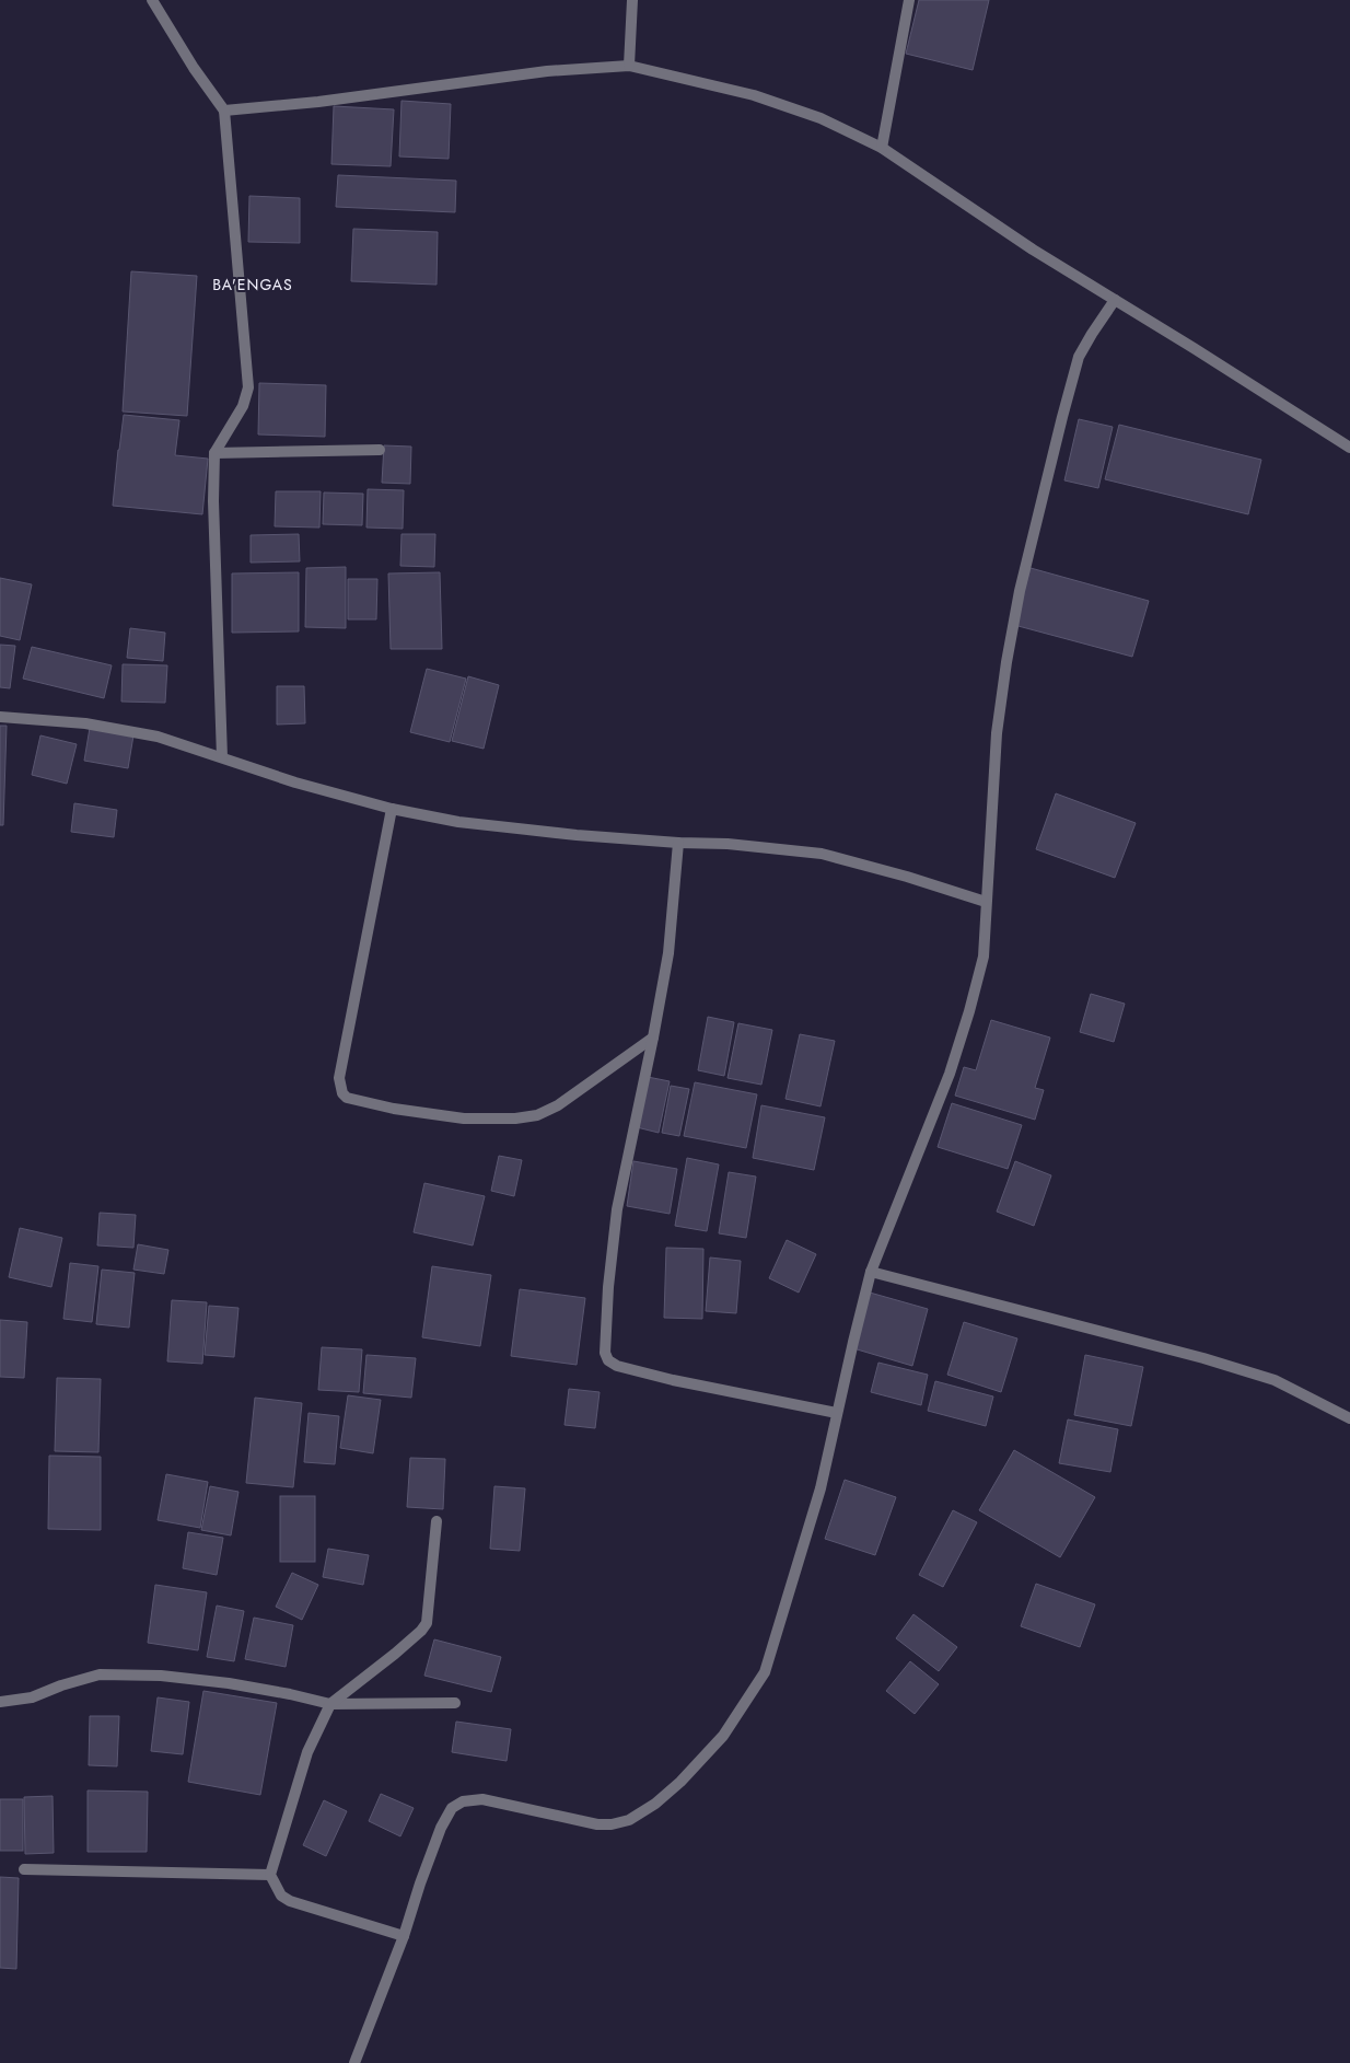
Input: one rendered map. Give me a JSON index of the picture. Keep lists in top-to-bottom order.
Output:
{
  "districts": ["BA'ENGAS"]
}
